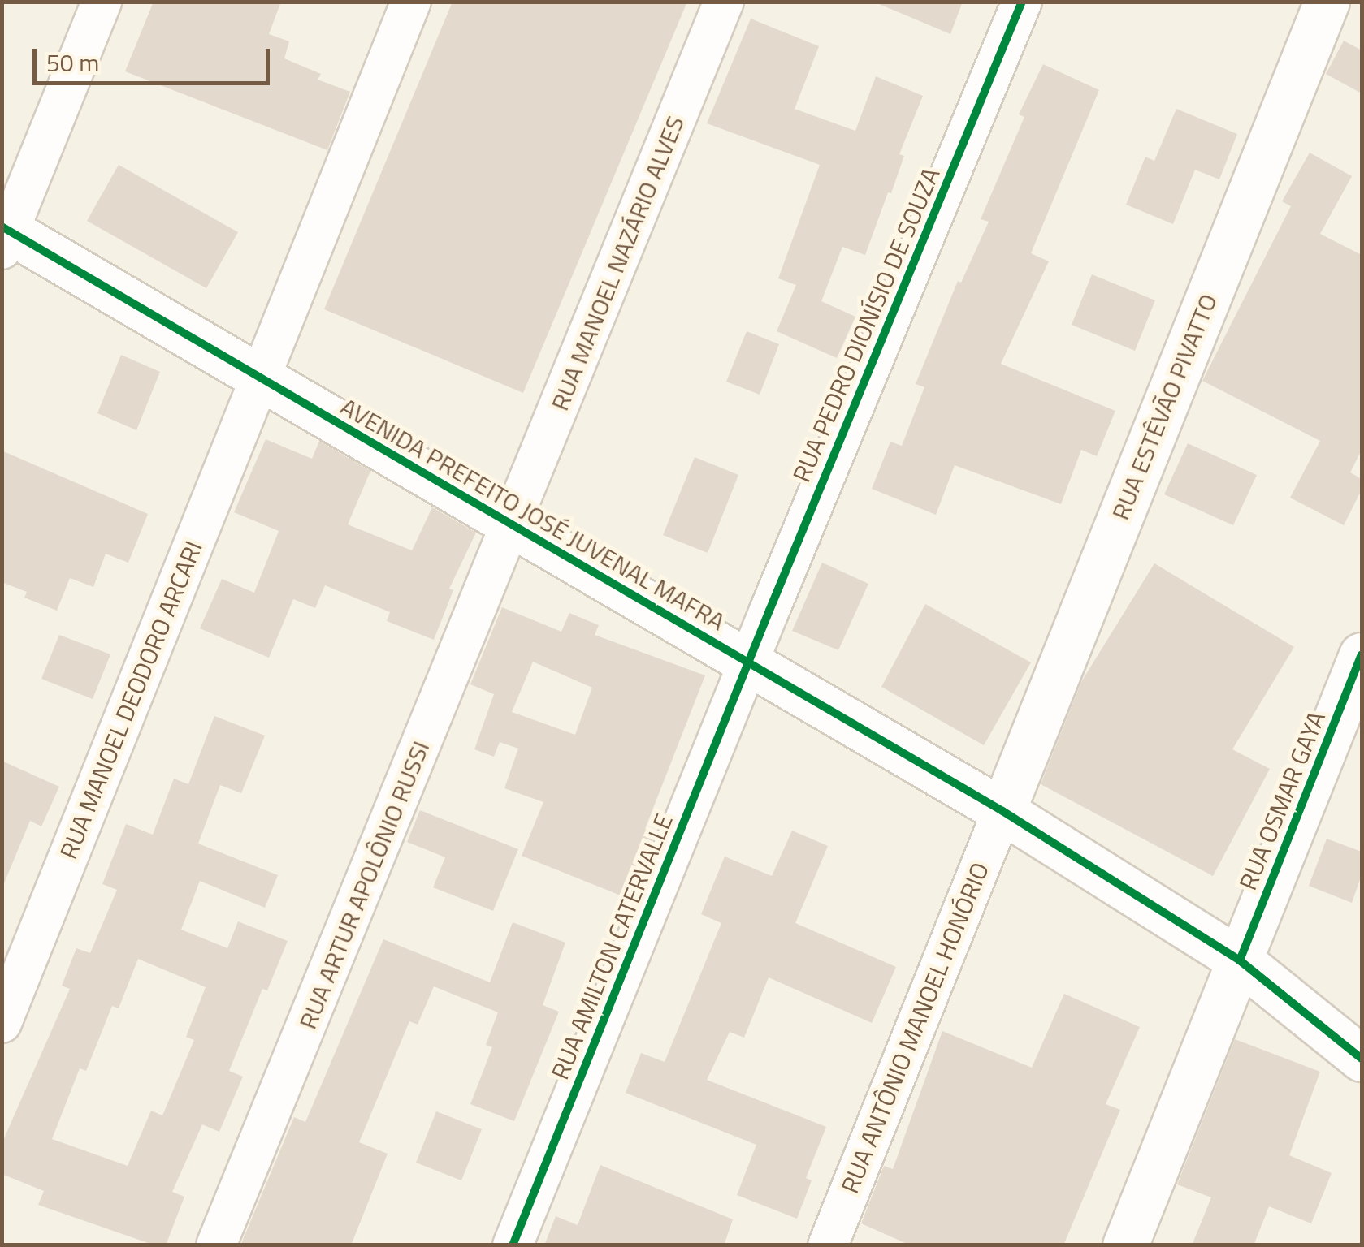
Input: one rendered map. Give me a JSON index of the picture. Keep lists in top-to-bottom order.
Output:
{
  "streets": {
    "main road": ["RUA ESTÊVÃO PIVATTO", "AVENIDA PREFEITO JOSÉ JUVENAL MAFRA", "RUA OSMAR GAYA"],
    "street": [
      "RUA MANOEL NAZÁRIO ALVES",
      "RUA PEDRO DIONÍSIO DE SOUZA",
      "RUA MANOEL DEODORO ARCARI",
      "RUA ARTUR APOLÔNIO RUSSI",
      "RUA AMILTON CATERVALLE",
      "RUA ANTÔNIO MANOEL HONÓRIO"
    ]
  },
  "crossings": [
    ["RUA MANOEL NAZÁRIO ALVES", "AVENIDA PREFEITO JOSÉ JUVENAL MAFRA"],
    ["RUA MANOEL NAZÁRIO ALVES", "RUA ARTUR APOLÔNIO RUSSI"],
    ["RUA PEDRO DIONÍSIO DE SOUZA", "AVENIDA PREFEITO JOSÉ JUVENAL MAFRA"],
    ["RUA PEDRO DIONÍSIO DE SOUZA", "RUA AMILTON CATERVALLE"],
    ["RUA ESTÊVÃO PIVATTO", "AVENIDA PREFEITO JOSÉ JUVENAL MAFRA"],
    ["RUA ESTÊVÃO PIVATTO", "RUA ANTÔNIO MANOEL HONÓRIO"],
    ["AVENIDA PREFEITO JOSÉ JUVENAL MAFRA", "RUA MANOEL DEODORO ARCARI"],
    ["AVENIDA PREFEITO JOSÉ JUVENAL MAFRA", "RUA OSMAR GAYA"],
    ["AVENIDA PREFEITO JOSÉ JUVENAL MAFRA", "RUA ARTUR APOLÔNIO RUSSI"],
    ["AVENIDA PREFEITO JOSÉ JUVENAL MAFRA", "RUA AMILTON CATERVALLE"],
    ["AVENIDA PREFEITO JOSÉ JUVENAL MAFRA", "RUA ANTÔNIO MANOEL HONÓRIO"]
  ],
  "scale_bar": "50 m"
}
